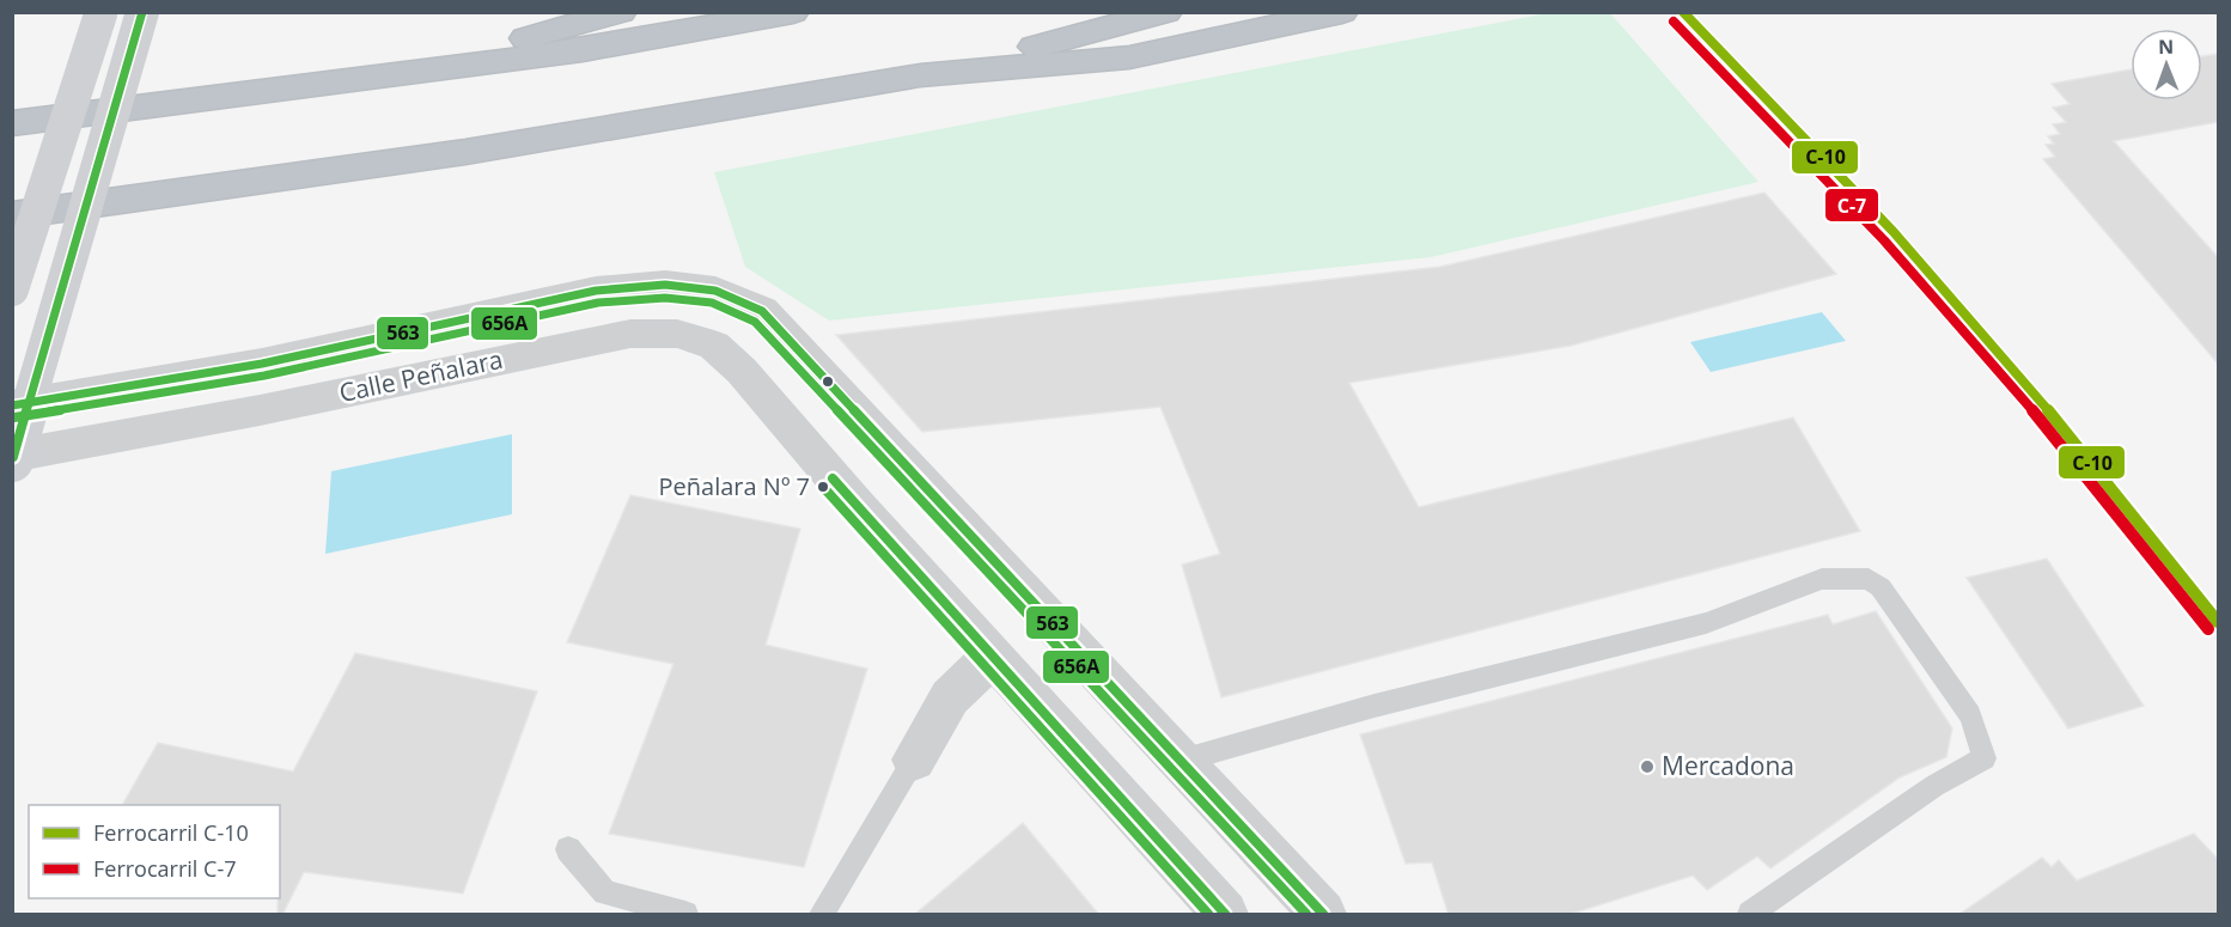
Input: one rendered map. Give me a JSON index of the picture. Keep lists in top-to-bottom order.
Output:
{
  "streets": {
    "street": ["Calle Peñalara"]
  },
  "places": ["Peñalara Nº 7", "Mercadona"],
  "lines": [
    "rail line C-10",
    "transit line 563",
    "rail line C-7",
    "transit line 656A"
  ],
  "legend": ["Ferrocarril C-10", "Ferrocarril C-7"],
  "north": "top"
}
